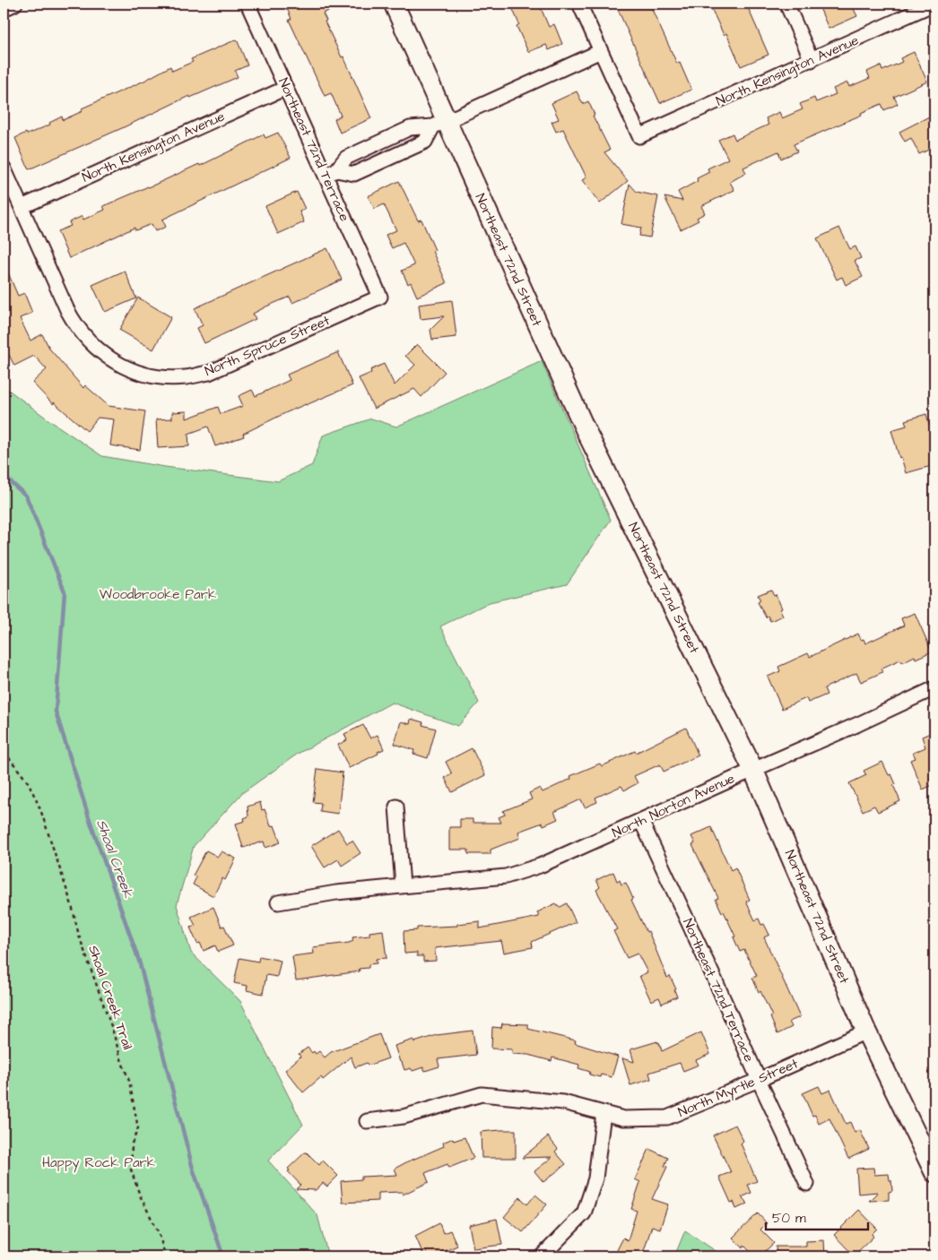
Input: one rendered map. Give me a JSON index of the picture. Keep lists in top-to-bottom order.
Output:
{
  "streets": {
    "main road": ["Northeast 72nd Street"],
    "street": [
      "North Kensington Avenue",
      "Northeast 72nd Terrace",
      "North Spruce Street",
      "North Norton Avenue",
      "North Myrtle Street"
    ],
    "path": ["Shoal Creek Trail"]
  },
  "crossings": [
    ["North Kensington Avenue", "Northeast 72nd Terrace"],
    ["North Kensington Avenue", "North Spruce Street"],
    ["Northeast 72nd Terrace", "North Spruce Street"],
    ["Northeast 72nd Terrace", "North Norton Avenue"],
    ["Northeast 72nd Terrace", "North Myrtle Street"],
    ["Northeast 72nd Street", "North Norton Avenue"],
    ["Northeast 72nd Street", "North Myrtle Street"]
  ],
  "water": ["Shoal Creek"],
  "parks": ["Woodbrooke Park", "Happy Rock Park"],
  "scale_bar": "50 m"
}
